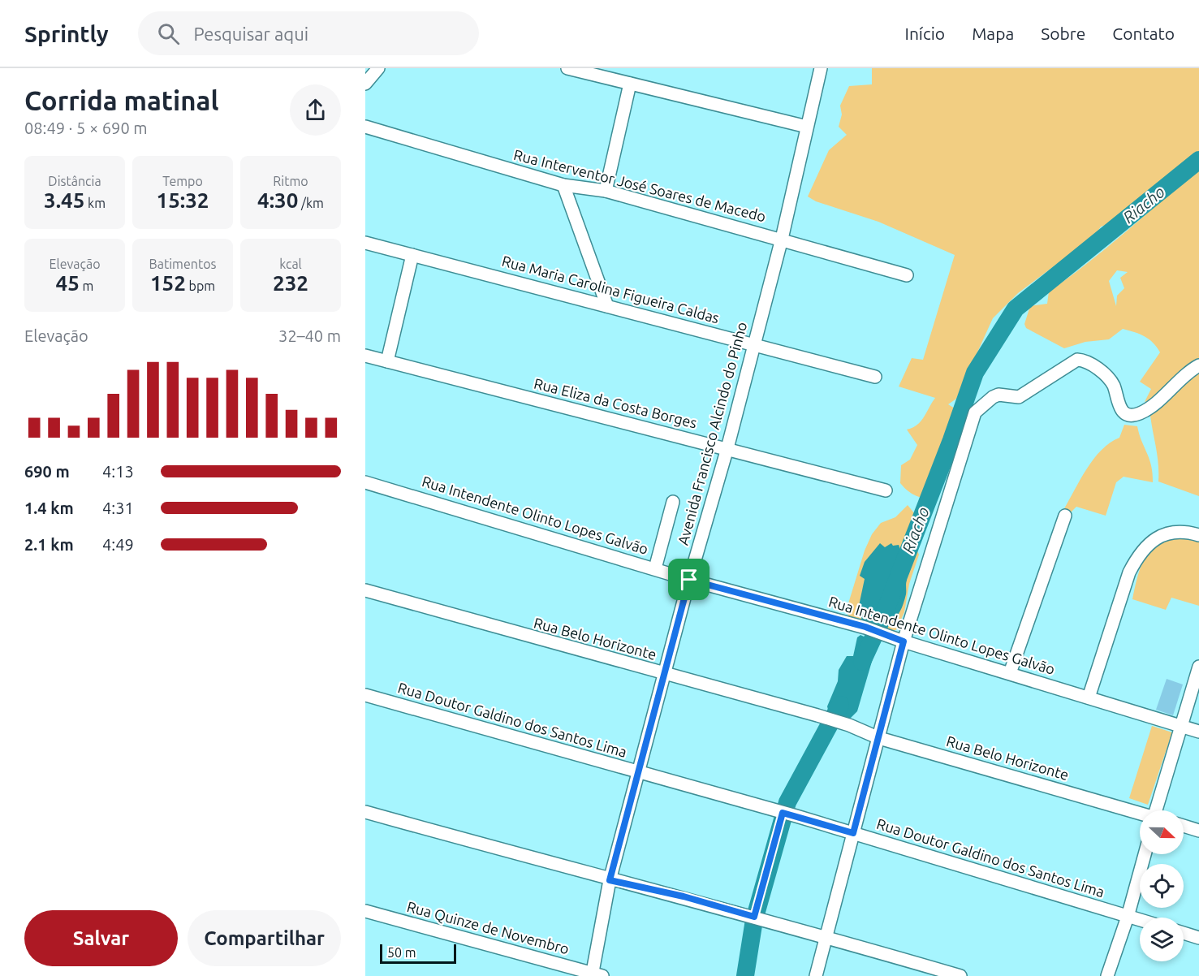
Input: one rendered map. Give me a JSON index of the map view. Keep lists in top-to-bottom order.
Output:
{
  "streets": {
    "street": [
      "Rua Interventor José Soares de Macedo",
      "Rua Maria Carolina Figueira Caldas",
      "Rua Eliza da Costa Borges",
      "Avenida Francisco Alcindo do Pinho",
      "Rua Intendente Olinto Lopes Galvão",
      "Rua Belo Horizonte",
      "Rua Doutor Galdino dos Santos Lima",
      "Rua Quinze de Novembro"
    ]
  },
  "crossings": [
    ["Rua Interventor José Soares de Macedo", "Avenida Francisco Alcindo do Pinho"],
    ["Rua Maria Carolina Figueira Caldas", "Avenida Francisco Alcindo do Pinho"],
    ["Rua Eliza da Costa Borges", "Avenida Francisco Alcindo do Pinho"],
    ["Avenida Francisco Alcindo do Pinho", "Rua Intendente Olinto Lopes Galvão"],
    ["Avenida Francisco Alcindo do Pinho", "Rua Belo Horizonte"],
    ["Avenida Francisco Alcindo do Pinho", "Rua Doutor Galdino dos Santos Lima"],
    ["Avenida Francisco Alcindo do Pinho", "Rua Quinze de Novembro"]
  ],
  "water": ["Riacho"],
  "scale_bar": "50 m",
  "north": "right",
  "page": {
    "header": "Sprintly",
    "search": "Pesquisar aqui",
    "nav": [
      "Início",
      "Mapa",
      "Sobre",
      "Contato"
    ],
    "heading": ["Corrida matinal", "08:49 · 5 × 690 m"],
    "stats": [
      ["Distância", "3.45 km"],
      ["Tempo", "15:32"],
      ["Ritmo", "4:30 /km"],
      ["Elevação", "45 m"],
      ["Batimentos", "152 bpm"],
      ["kcal", "232"]
    ],
    "chart": ["Elevação", "32–40 m"],
    "list": [
      {
        "name": "690 m",
        "note": "4:13"
      },
      {
        "name": "1.4 km",
        "note": "4:31"
      },
      {
        "name": "2.1 km",
        "note": "4:49"
      }
    ],
    "buttons": ["Salvar", "Compartilhar"],
    "scale": "50 m"
  }
}
